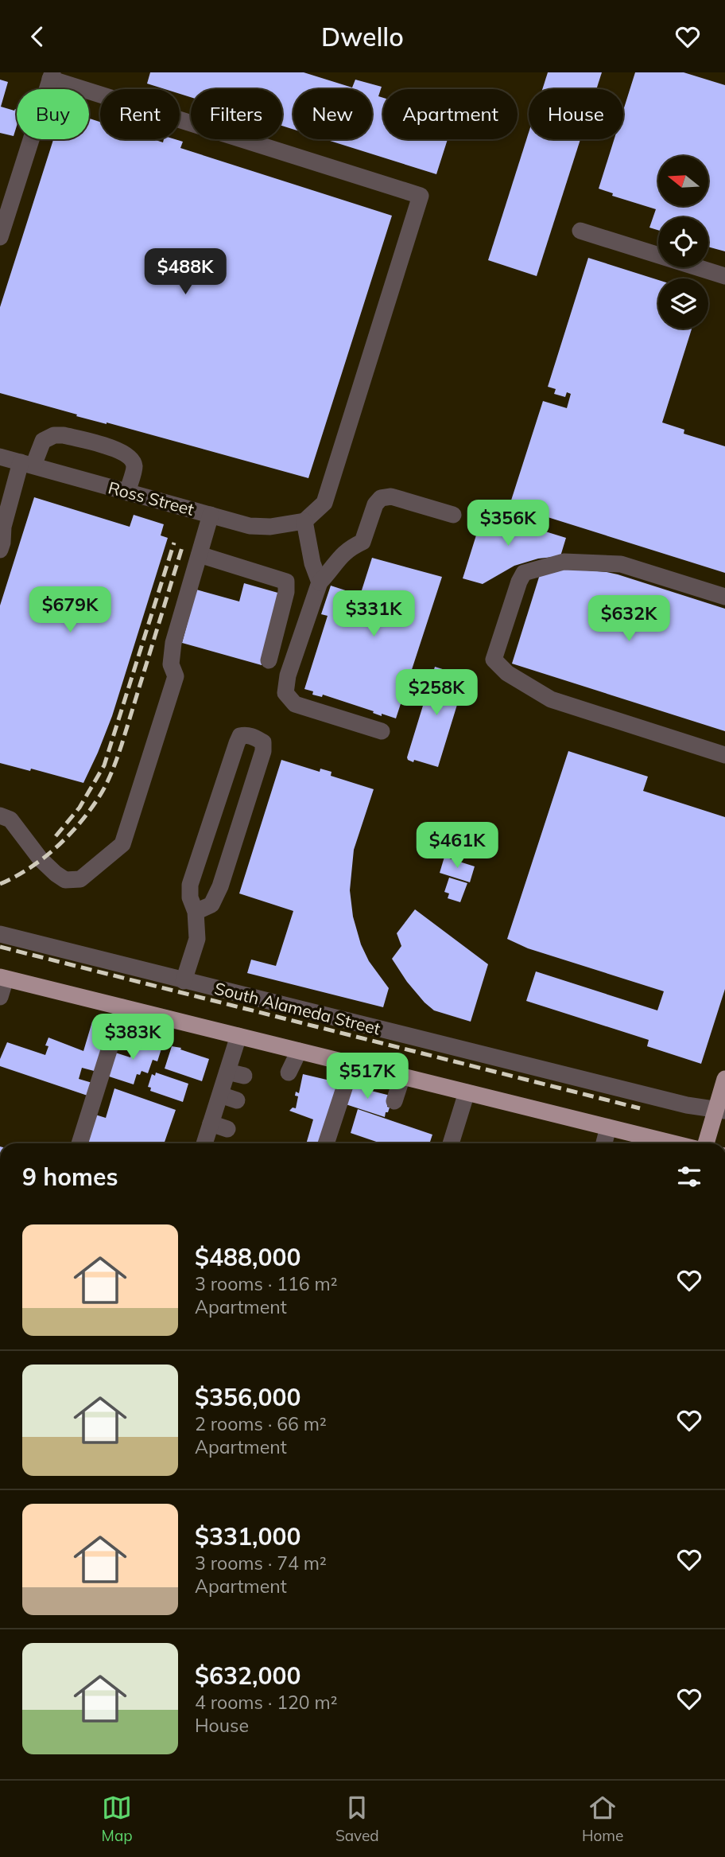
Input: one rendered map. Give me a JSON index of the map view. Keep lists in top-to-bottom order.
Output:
{
  "streets": {
    "street": ["Ross Street", "South Alameda Street"]
  },
  "north": "left",
  "page": {
    "header": "Dwello",
    "chip": [
      "Buy",
      "Rent",
      "Filters",
      "New",
      "Apartment",
      "House"
    ],
    "price": [
      "$488K",
      "$356K",
      "$679K",
      "$331K",
      "$632K",
      "$258K",
      "$461K",
      "$383K",
      "$517K"
    ],
    "heading": "9 homes",
    "list": [
      {
        "name": "$488,000",
        "note": "3 rooms · 116 m² · Apartment"
      },
      {
        "name": "$356,000",
        "note": "2 rooms · 66 m² · Apartment"
      },
      {
        "name": "$331,000",
        "note": "3 rooms · 74 m² · Apartment"
      },
      {
        "name": "$632,000",
        "note": "4 rooms · 120 m² · House"
      }
    ],
    "tabs": ["Map", "Saved", "Home"]
  }
}
